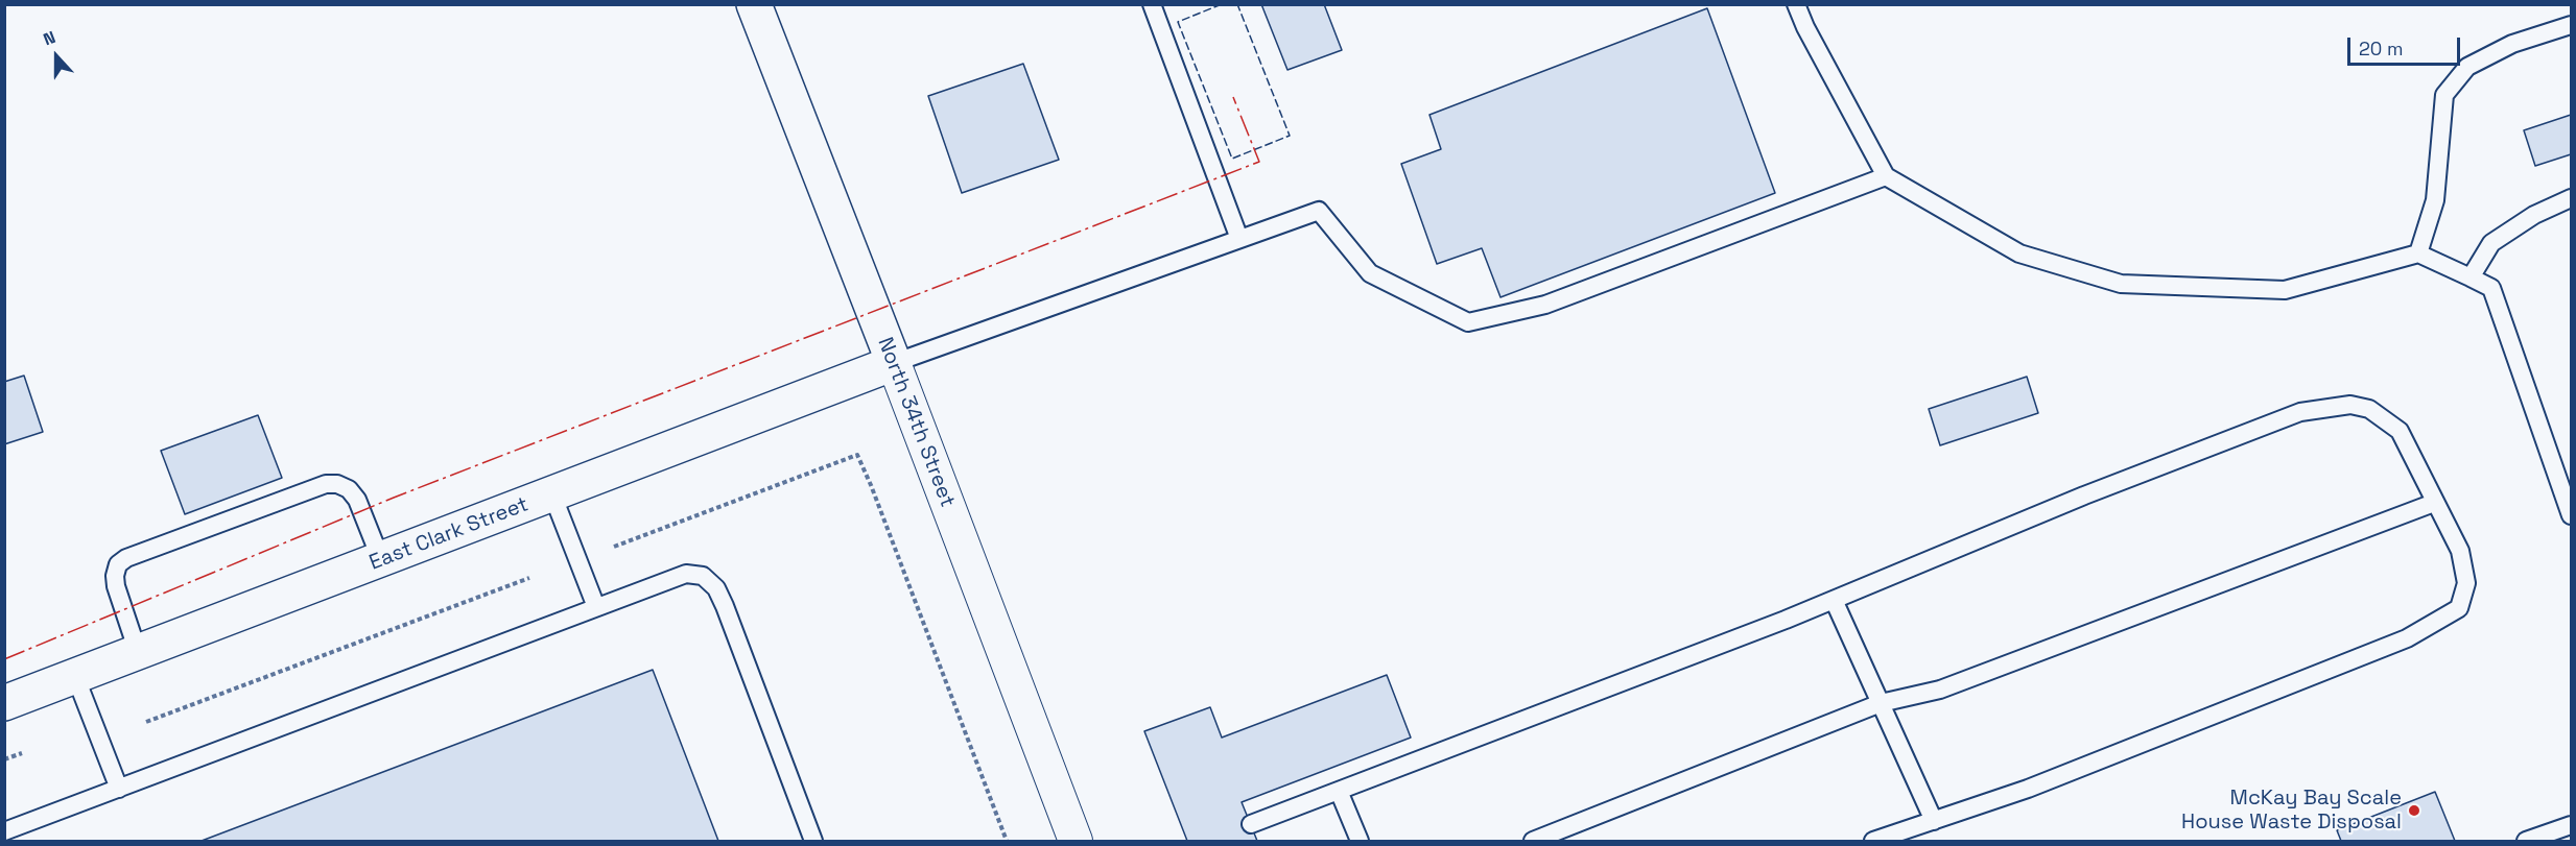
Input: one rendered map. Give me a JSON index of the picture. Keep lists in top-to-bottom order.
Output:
{
  "streets": {
    "street": ["North 34th Street", "East Clark Street"]
  },
  "crossings": [
    ["North 34th Street", "East Clark Street"]
  ],
  "places": ["McKay Bay Scale House Waste Disposal"],
  "scale_bar": "20 m",
  "north": "top"
}
